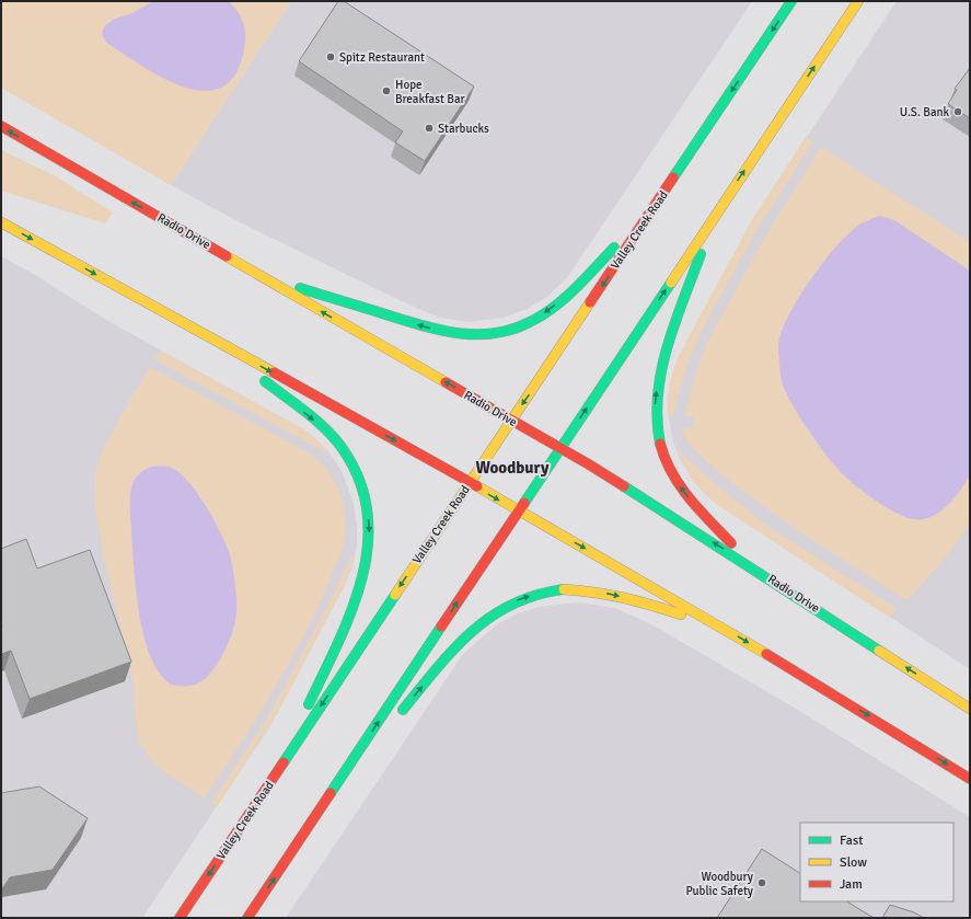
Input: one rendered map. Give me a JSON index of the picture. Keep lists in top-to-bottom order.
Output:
{
  "streets": {
    "main road": ["Valley Creek Road", "Radio Drive"]
  },
  "crossings": [
    ["Valley Creek Road", "Radio Drive"]
  ],
  "districts": ["Woodbury"],
  "places": [
    "Spitz Restaurant",
    "Hope Breakfast Bar",
    "U.S. Bank",
    "Starbucks",
    "Woodbury Public Safety"
  ],
  "legend": ["Fast", "Slow", "Jam"]
}
